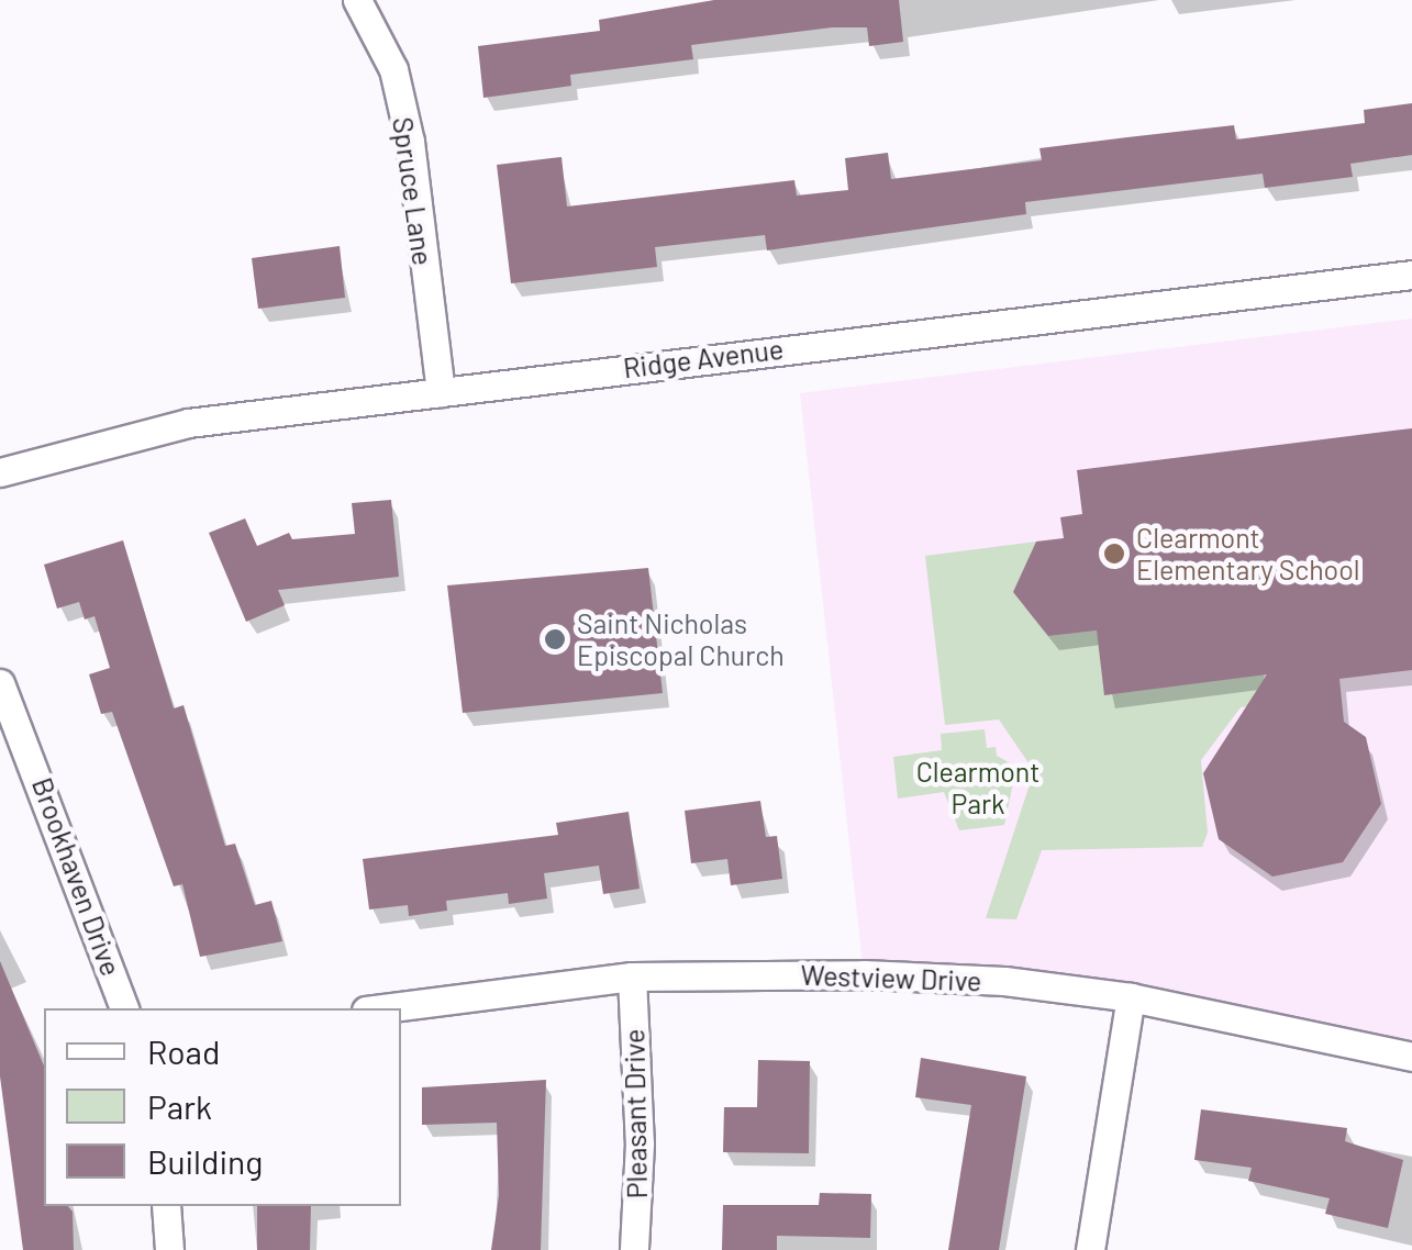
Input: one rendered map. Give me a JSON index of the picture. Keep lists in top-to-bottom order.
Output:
{
  "streets": {
    "street": [
      "Spruce Lane",
      "Ridge Avenue",
      "Brookhaven Drive",
      "Westview Drive",
      "Pleasant Drive"
    ]
  },
  "crossings": [
    ["Spruce Lane", "Ridge Avenue"],
    ["Westview Drive", "Pleasant Drive"]
  ],
  "parks": ["Clearmont Park"],
  "places": ["Clearmont Elementary School", "Saint Nicholas Episcopal Church"],
  "legend": ["Road", "Park", "Building"]
}
